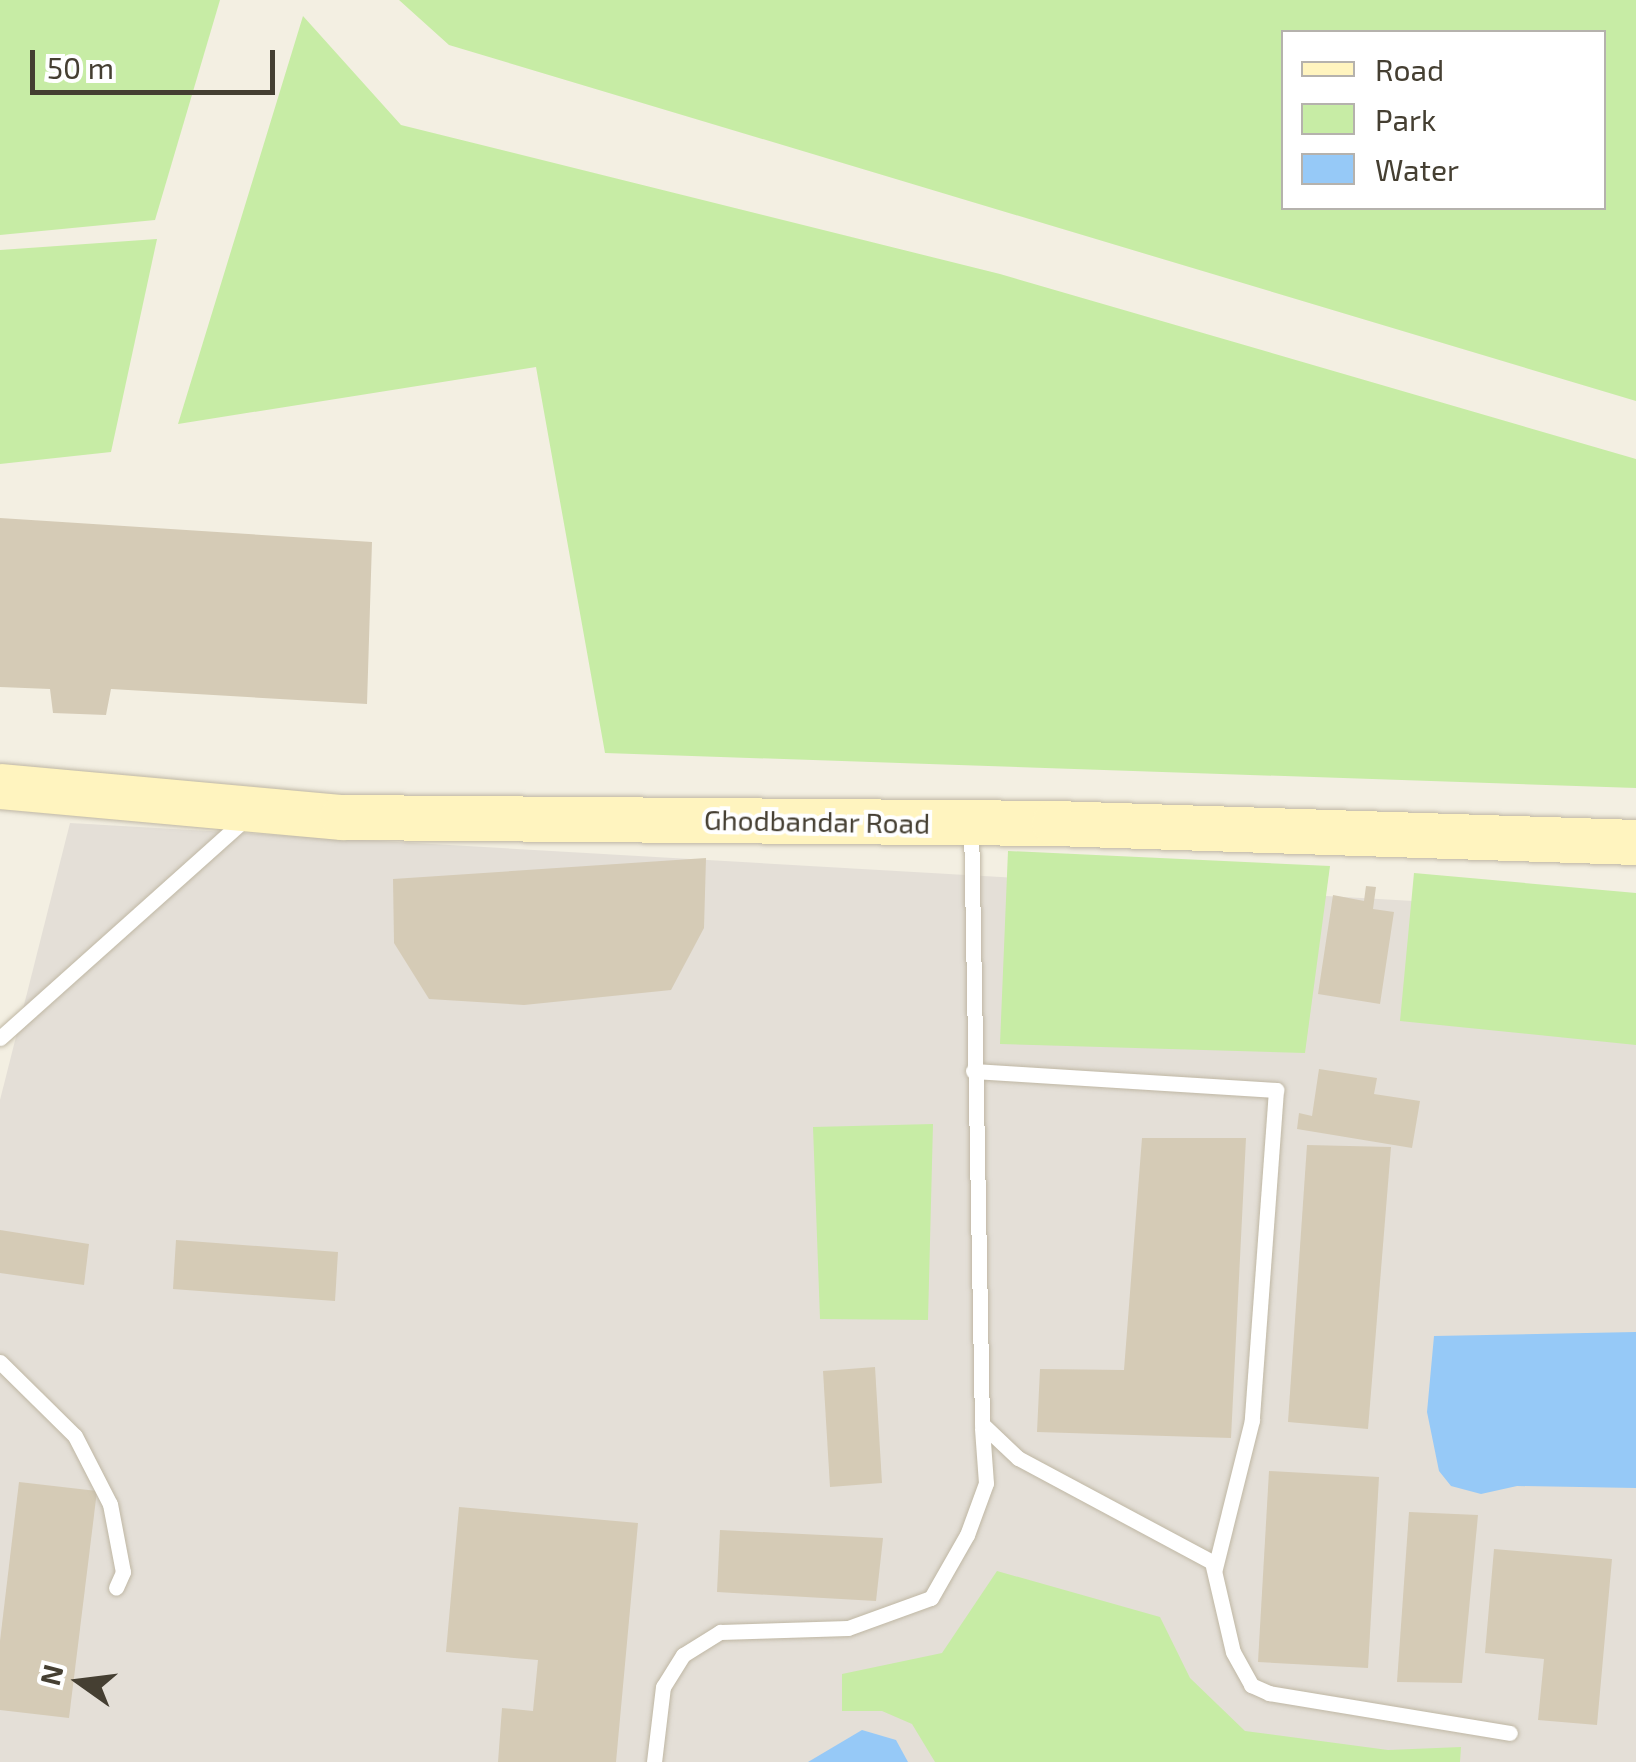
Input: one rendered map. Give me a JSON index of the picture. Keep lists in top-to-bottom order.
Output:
{
  "streets": {
    "street": ["Ghodbandar Road"]
  },
  "legend": ["Road", "Park", "Water"],
  "scale_bar": "50 m",
  "north": "left"
}
